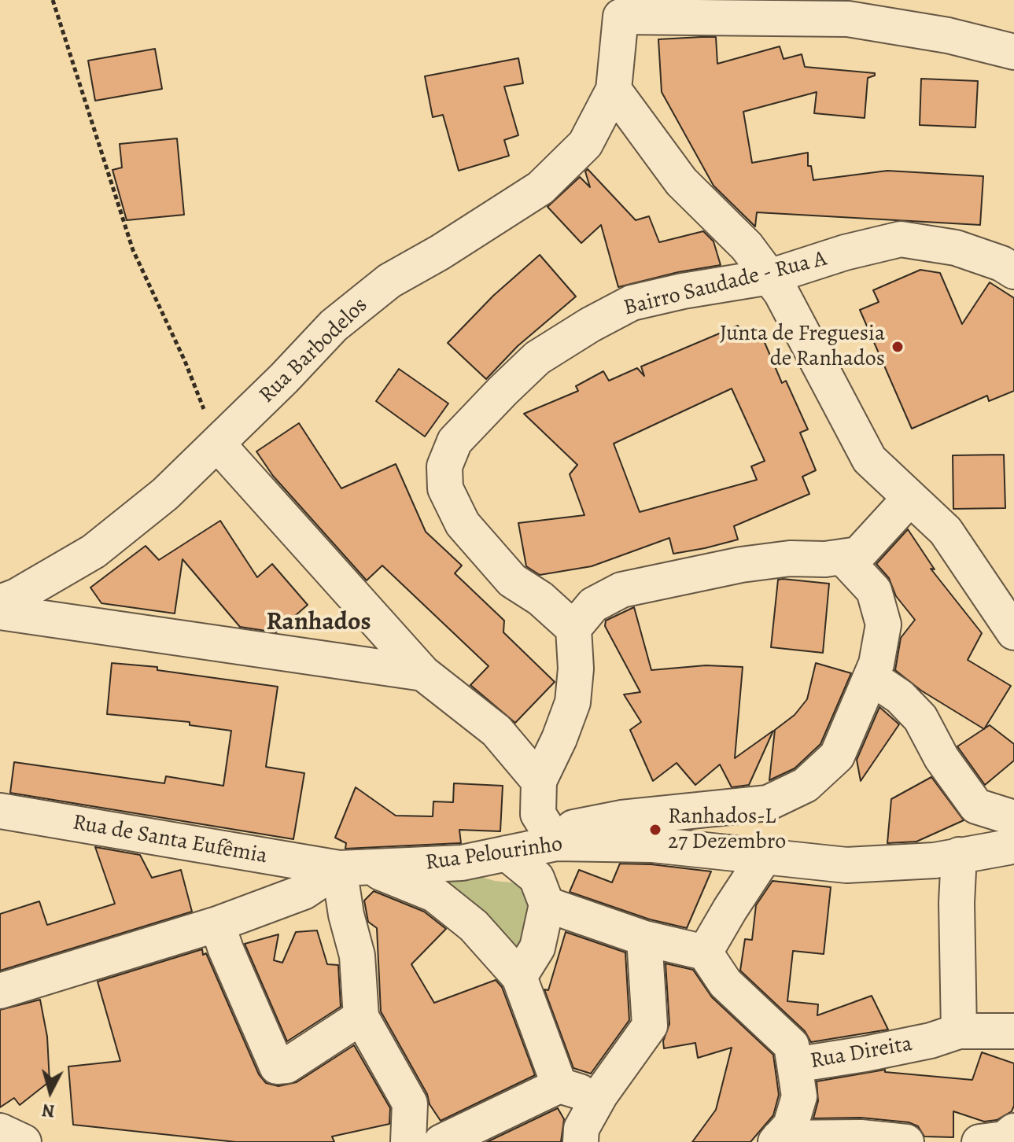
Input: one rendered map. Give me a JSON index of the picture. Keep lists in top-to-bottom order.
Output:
{
  "streets": {
    "street": [
      "Bairro Saudade - Rua A",
      "Rua Barbodelos",
      "Rua de Santa Eufêmia",
      "Rua Pelourinho",
      "Rua Direita"
    ]
  },
  "crossings": [
    ["Rua de Santa Eufêmia", "Rua Pelourinho"]
  ],
  "districts": ["Ranhados"],
  "places": ["Junta de Freguesia de Ranhados", "Ranhados-L 27 Dezembro"],
  "north": "bottom"
}
